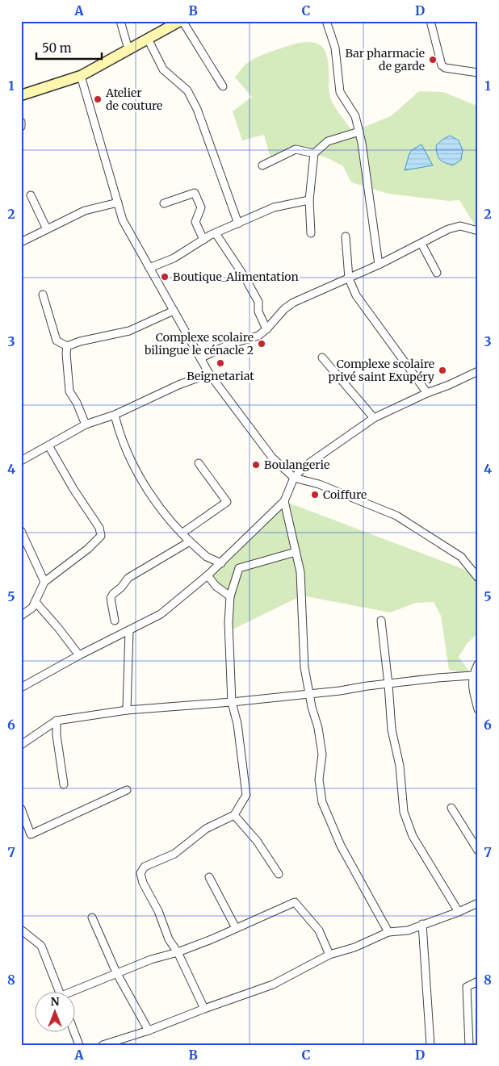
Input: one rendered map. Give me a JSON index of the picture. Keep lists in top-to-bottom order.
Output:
{
  "places": [
    "Bar pharmacie de garde",
    "Atelier de couture",
    "Boutique_Alimentation",
    "Complexe scolaire bilingue le cénacle 2",
    "Beignetariat",
    "Complexe scolaire privé saint Exupéry",
    "Boulangerie",
    "Coiffure"
  ],
  "scale_bar": "50 m",
  "north": "top",
  "grid": {
    "columns": [
      "A",
      "B",
      "C",
      "D"
    ],
    "rows": [
      "1",
      "2",
      "3",
      "4",
      "5",
      "6",
      "7",
      "8"
    ]
  }
}
